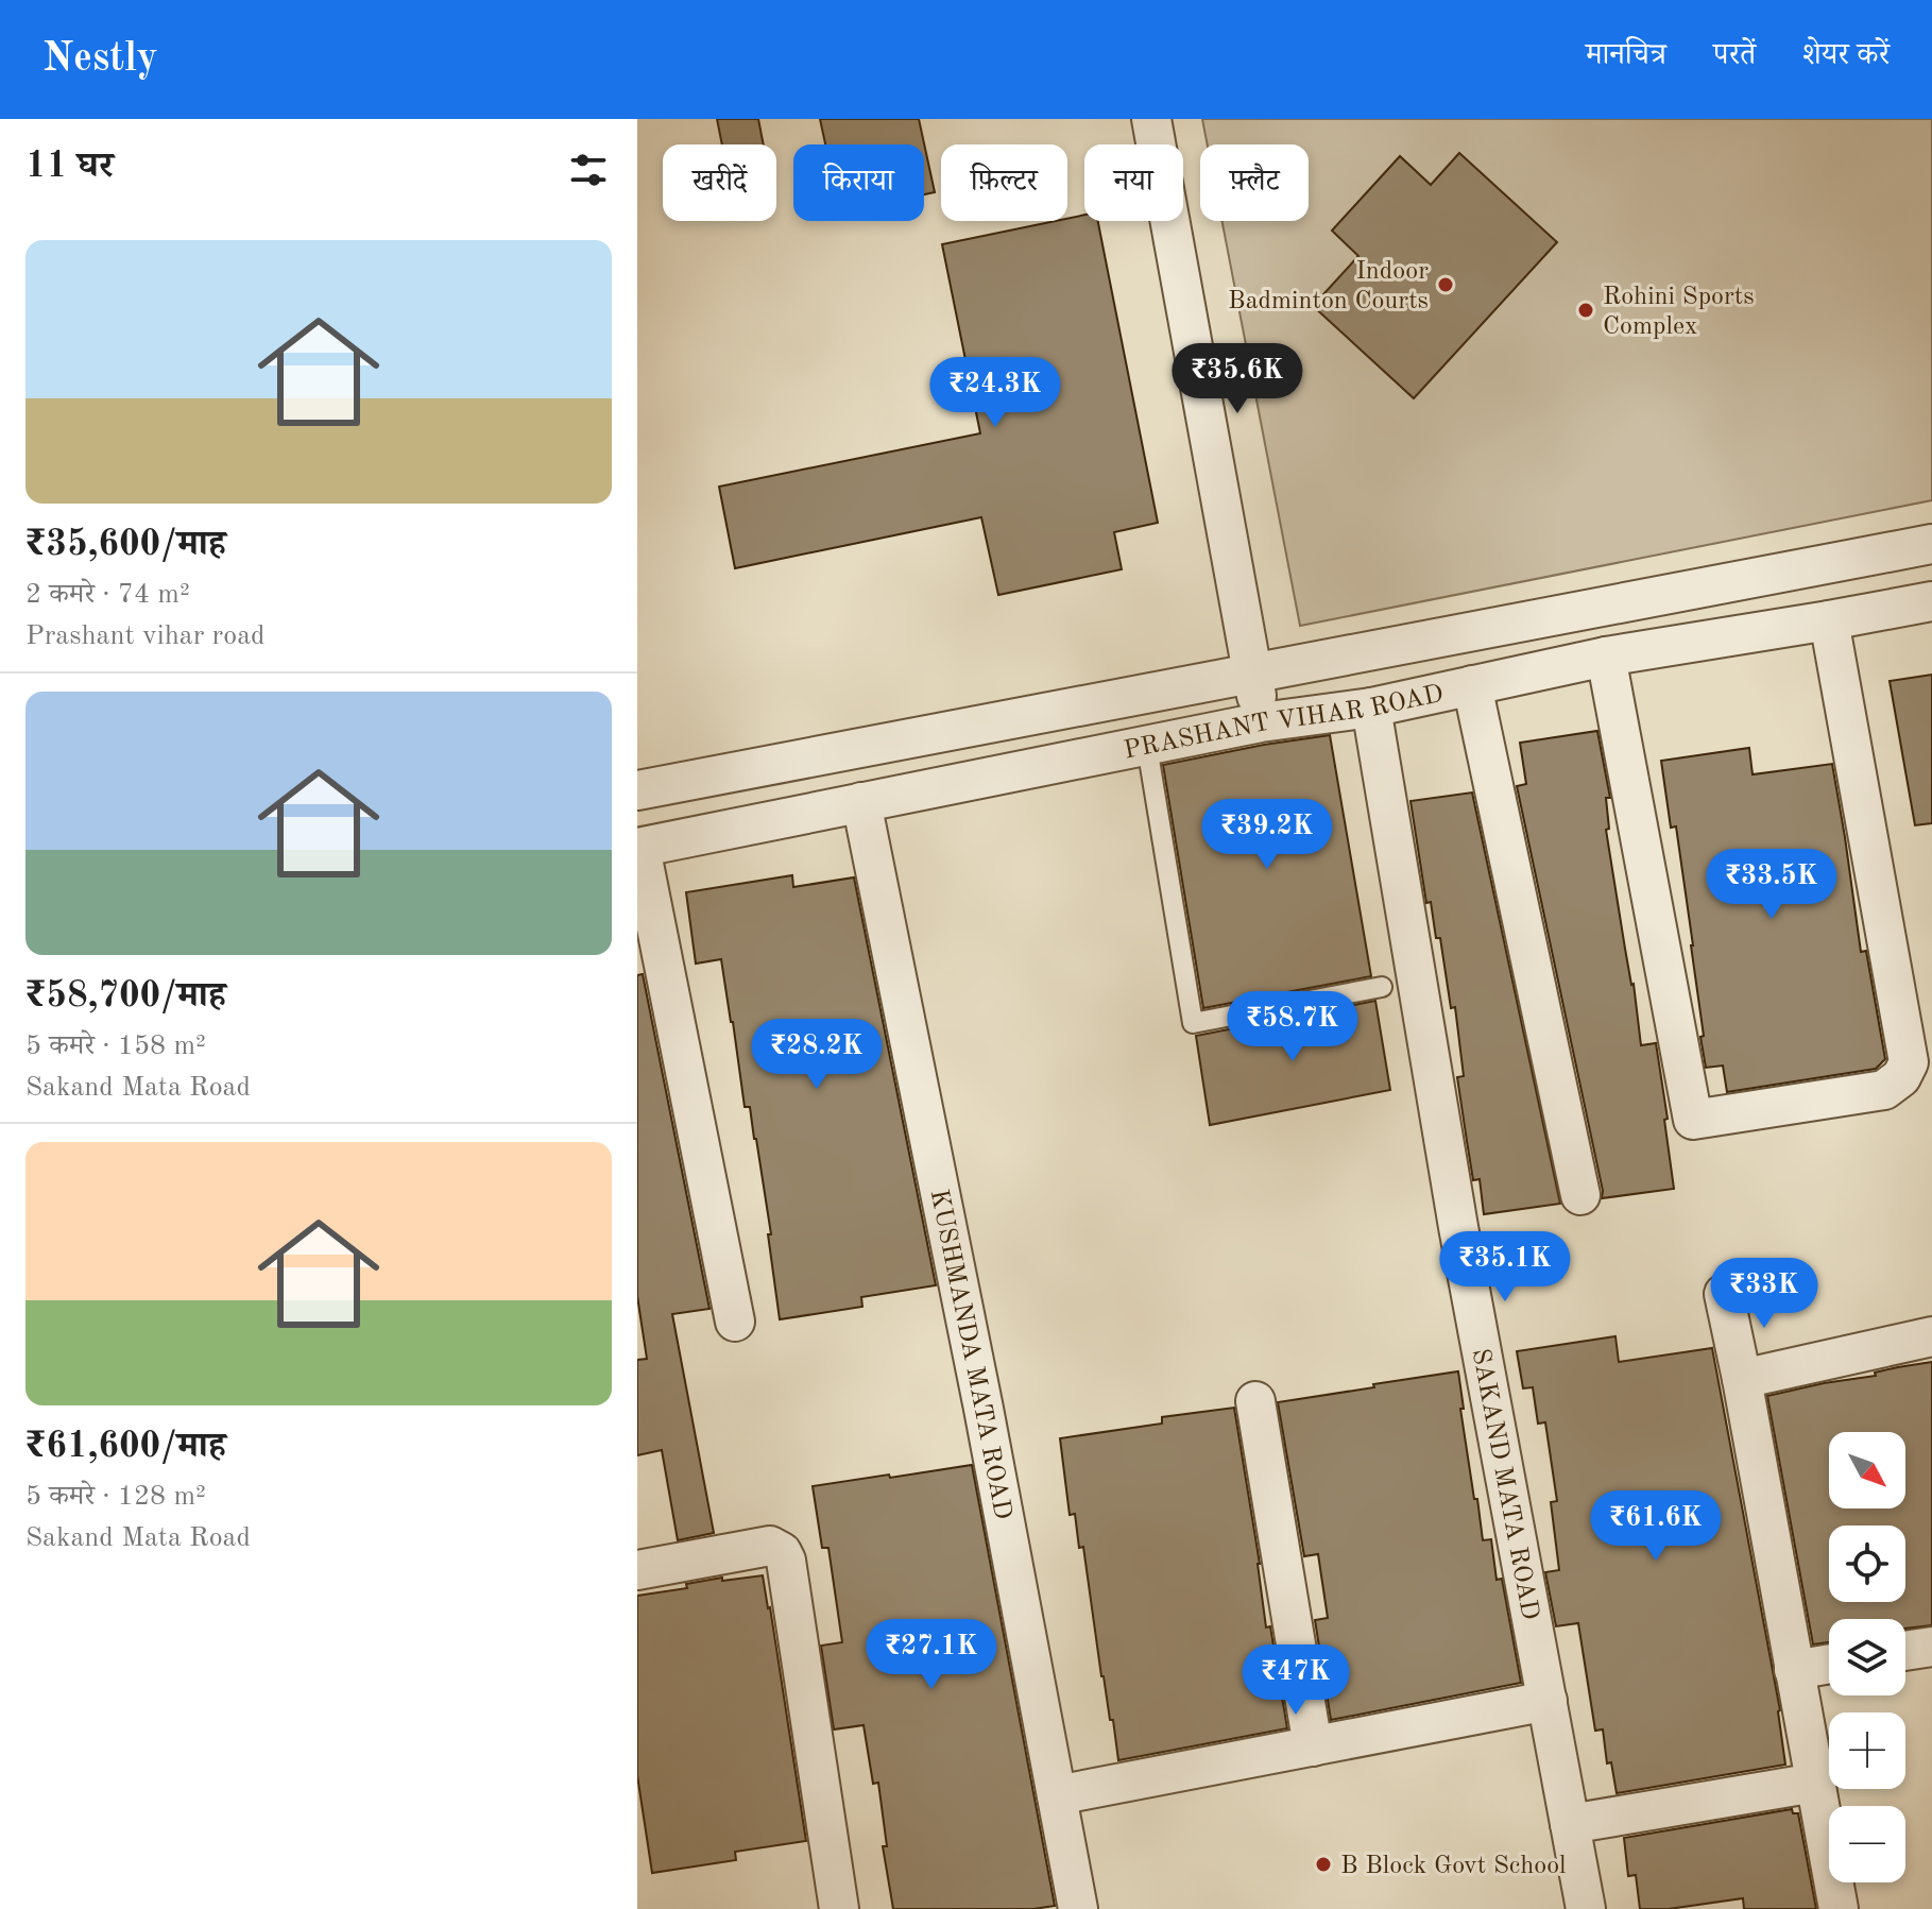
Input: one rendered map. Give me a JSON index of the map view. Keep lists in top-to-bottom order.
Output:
{
  "streets": {
    "street": ["PRASHANT VIHAR ROAD", "KUSHMANDA MATA ROAD", "SAKAND MATA ROAD"]
  },
  "crossings": [
    ["PRASHANT VIHAR ROAD", "KUSHMANDA MATA ROAD"],
    ["PRASHANT VIHAR ROAD", "SAKAND MATA ROAD"]
  ],
  "places": ["Indoor Badminton Courts", "Rohini Sports Complex", "B Block Govt School"],
  "north": "bottom right",
  "page": {
    "header": "Nestly",
    "nav": ["मानचित्र", "परतें", "शेयर करें"],
    "heading": "11 घर",
    "chip": [
      "खरीदें",
      "किराया",
      "फ़िल्टर",
      "नया",
      "फ़्लैट"
    ],
    "list": [
      {
        "name": "₹35,600/माह",
        "note": "2 कमरे · 74 m² · Prashant vihar road"
      },
      {
        "name": "₹58,700/माह",
        "note": "5 कमरे · 158 m² · Sakand Mata Road"
      },
      {
        "name": "₹61,600/माह",
        "note": "5 कमरे · 128 m² · Sakand Mata Road"
      }
    ],
    "price": [
      "₹35.6K",
      "₹24.3K",
      "₹39.2K",
      "₹33.5K",
      "₹58.7K",
      "₹28.2K",
      "₹35.1K",
      "₹33K",
      "₹61.6K",
      "₹27.1K",
      "₹47K"
    ],
    "map_buttons": ["+", "−"]
  }
}
